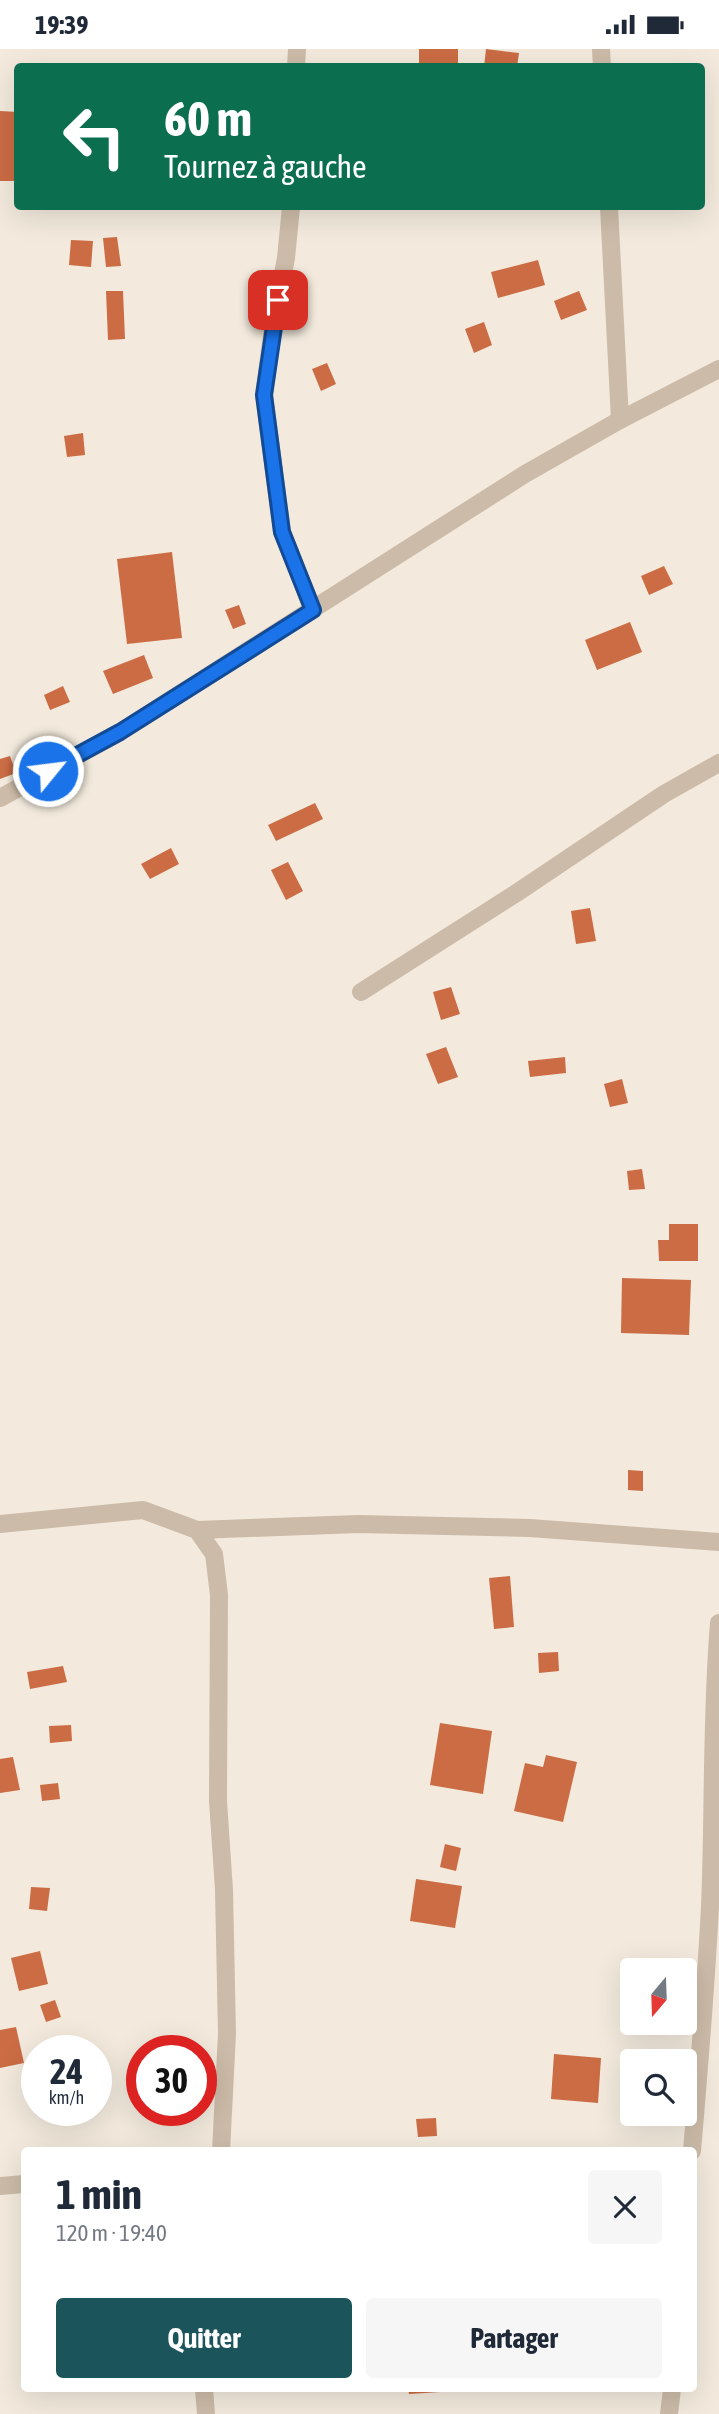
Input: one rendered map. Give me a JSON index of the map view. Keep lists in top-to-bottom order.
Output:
{
  "north": "bottom",
  "page": {
    "status": "19:39",
    "turn": ["60 m", "Tournez à gauche"],
    "speed": "24 km/h",
    "limit": "30",
    "heading": ["1 min", "120 m · 19:40"],
    "buttons": ["Quitter", "Partager"]
  }
}
